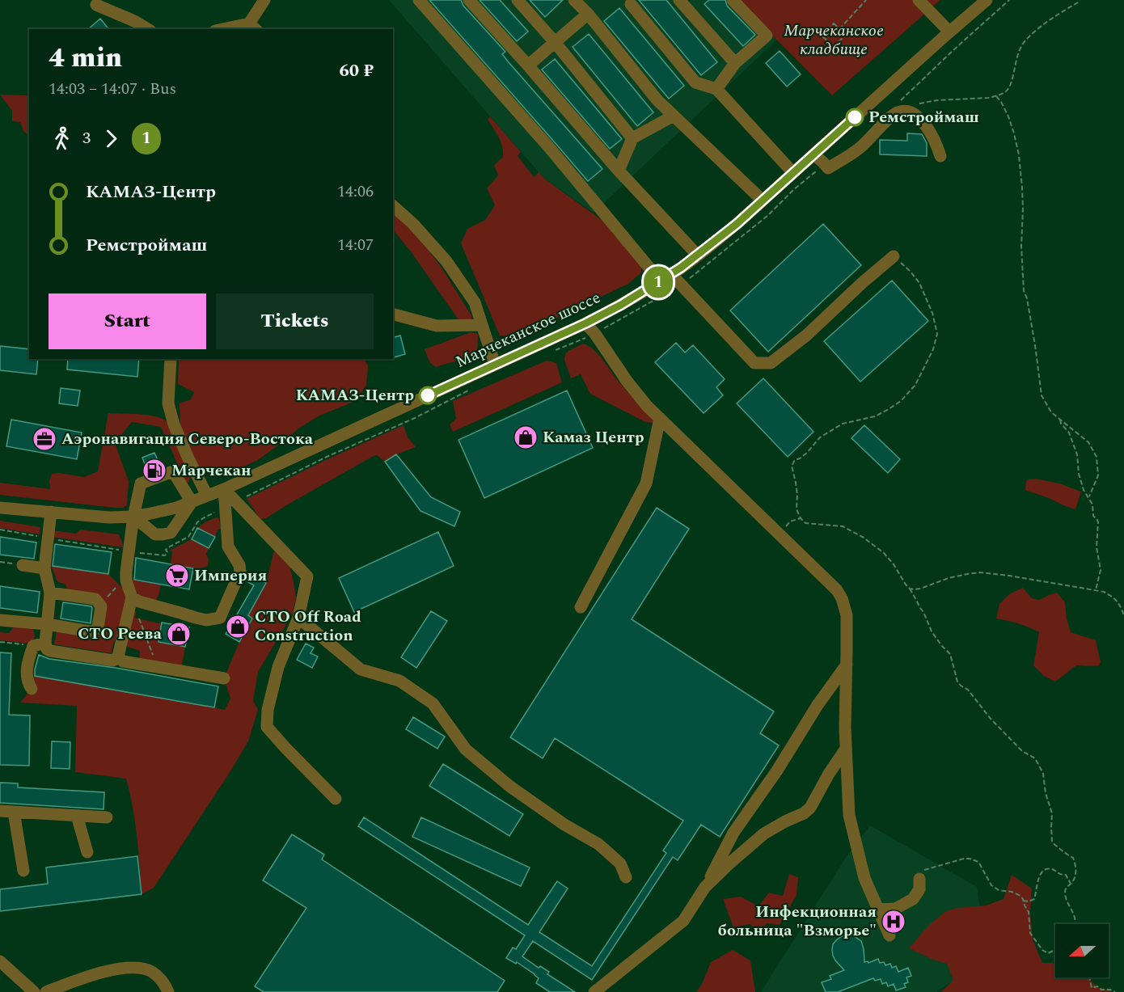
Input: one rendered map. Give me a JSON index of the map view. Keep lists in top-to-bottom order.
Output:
{
  "streets": {
    "street": ["Марчеканское шоссе"]
  },
  "parks": ["Марчеканское кладбище"],
  "places": {
    "other": ["Ремстроймаш", "КАМАЗ-Центр"],
    "shop": ["Камаз Центр", "СТО Off Road Construction", "СТО Реева"],
    "office": ["Аэронавигация Северо-Востока"],
    "fuel station": ["Марчекан"],
    "supermarket": ["Империя"],
    "hospital": ["Инфекционная больница \"Взморье\""]
  },
  "lines": ["bus line 1"],
  "north": "left",
  "page": {
    "on_map": "1",
    "heading": ["4 min", "14:03 – 14:07 · Bus", "60 ₽"],
    "legs": ["3", "1"],
    "list": [
      {
        "name": "КАМАЗ-Центр",
        "value": "14:06"
      },
      {
        "name": "Ремстроймаш",
        "value": "14:07"
      }
    ],
    "buttons": ["Start", "Tickets"]
  }
}
